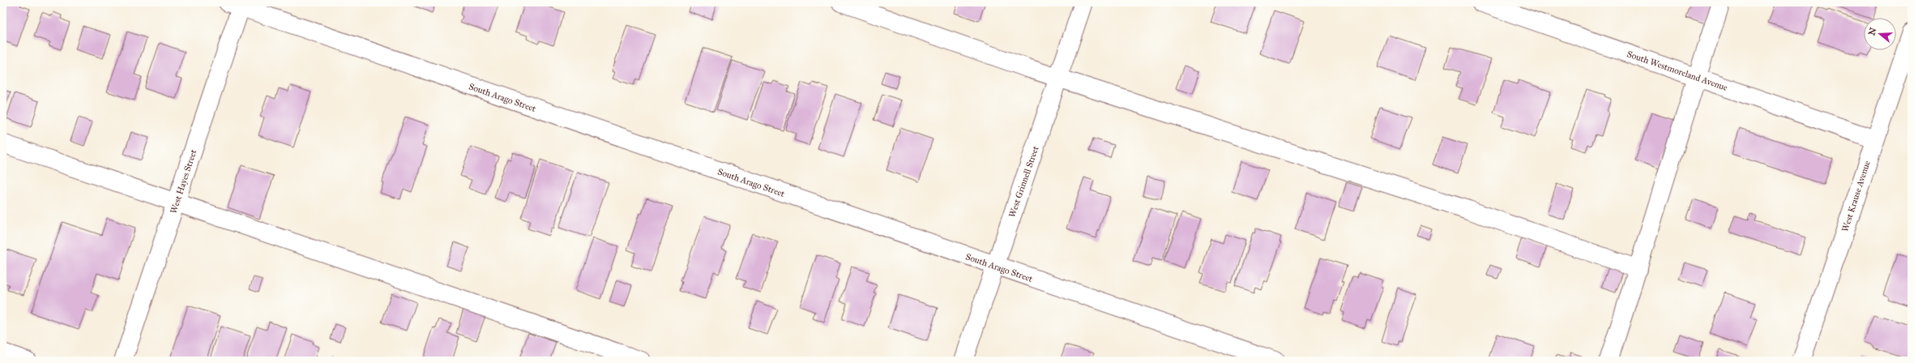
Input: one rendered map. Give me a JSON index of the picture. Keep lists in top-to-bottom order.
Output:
{
  "streets": {
    "street": [
      "South Westmoreland Avenue",
      "South Arago Street",
      "West Hayes Street",
      "West Grinnell Street",
      "West Krause Avenue"
    ]
  },
  "crossings": [
    ["South Westmoreland Avenue", "West Krause Avenue"],
    ["South Arago Street", "West Hayes Street"],
    ["South Arago Street", "West Grinnell Street"]
  ],
  "north": "left"
}
